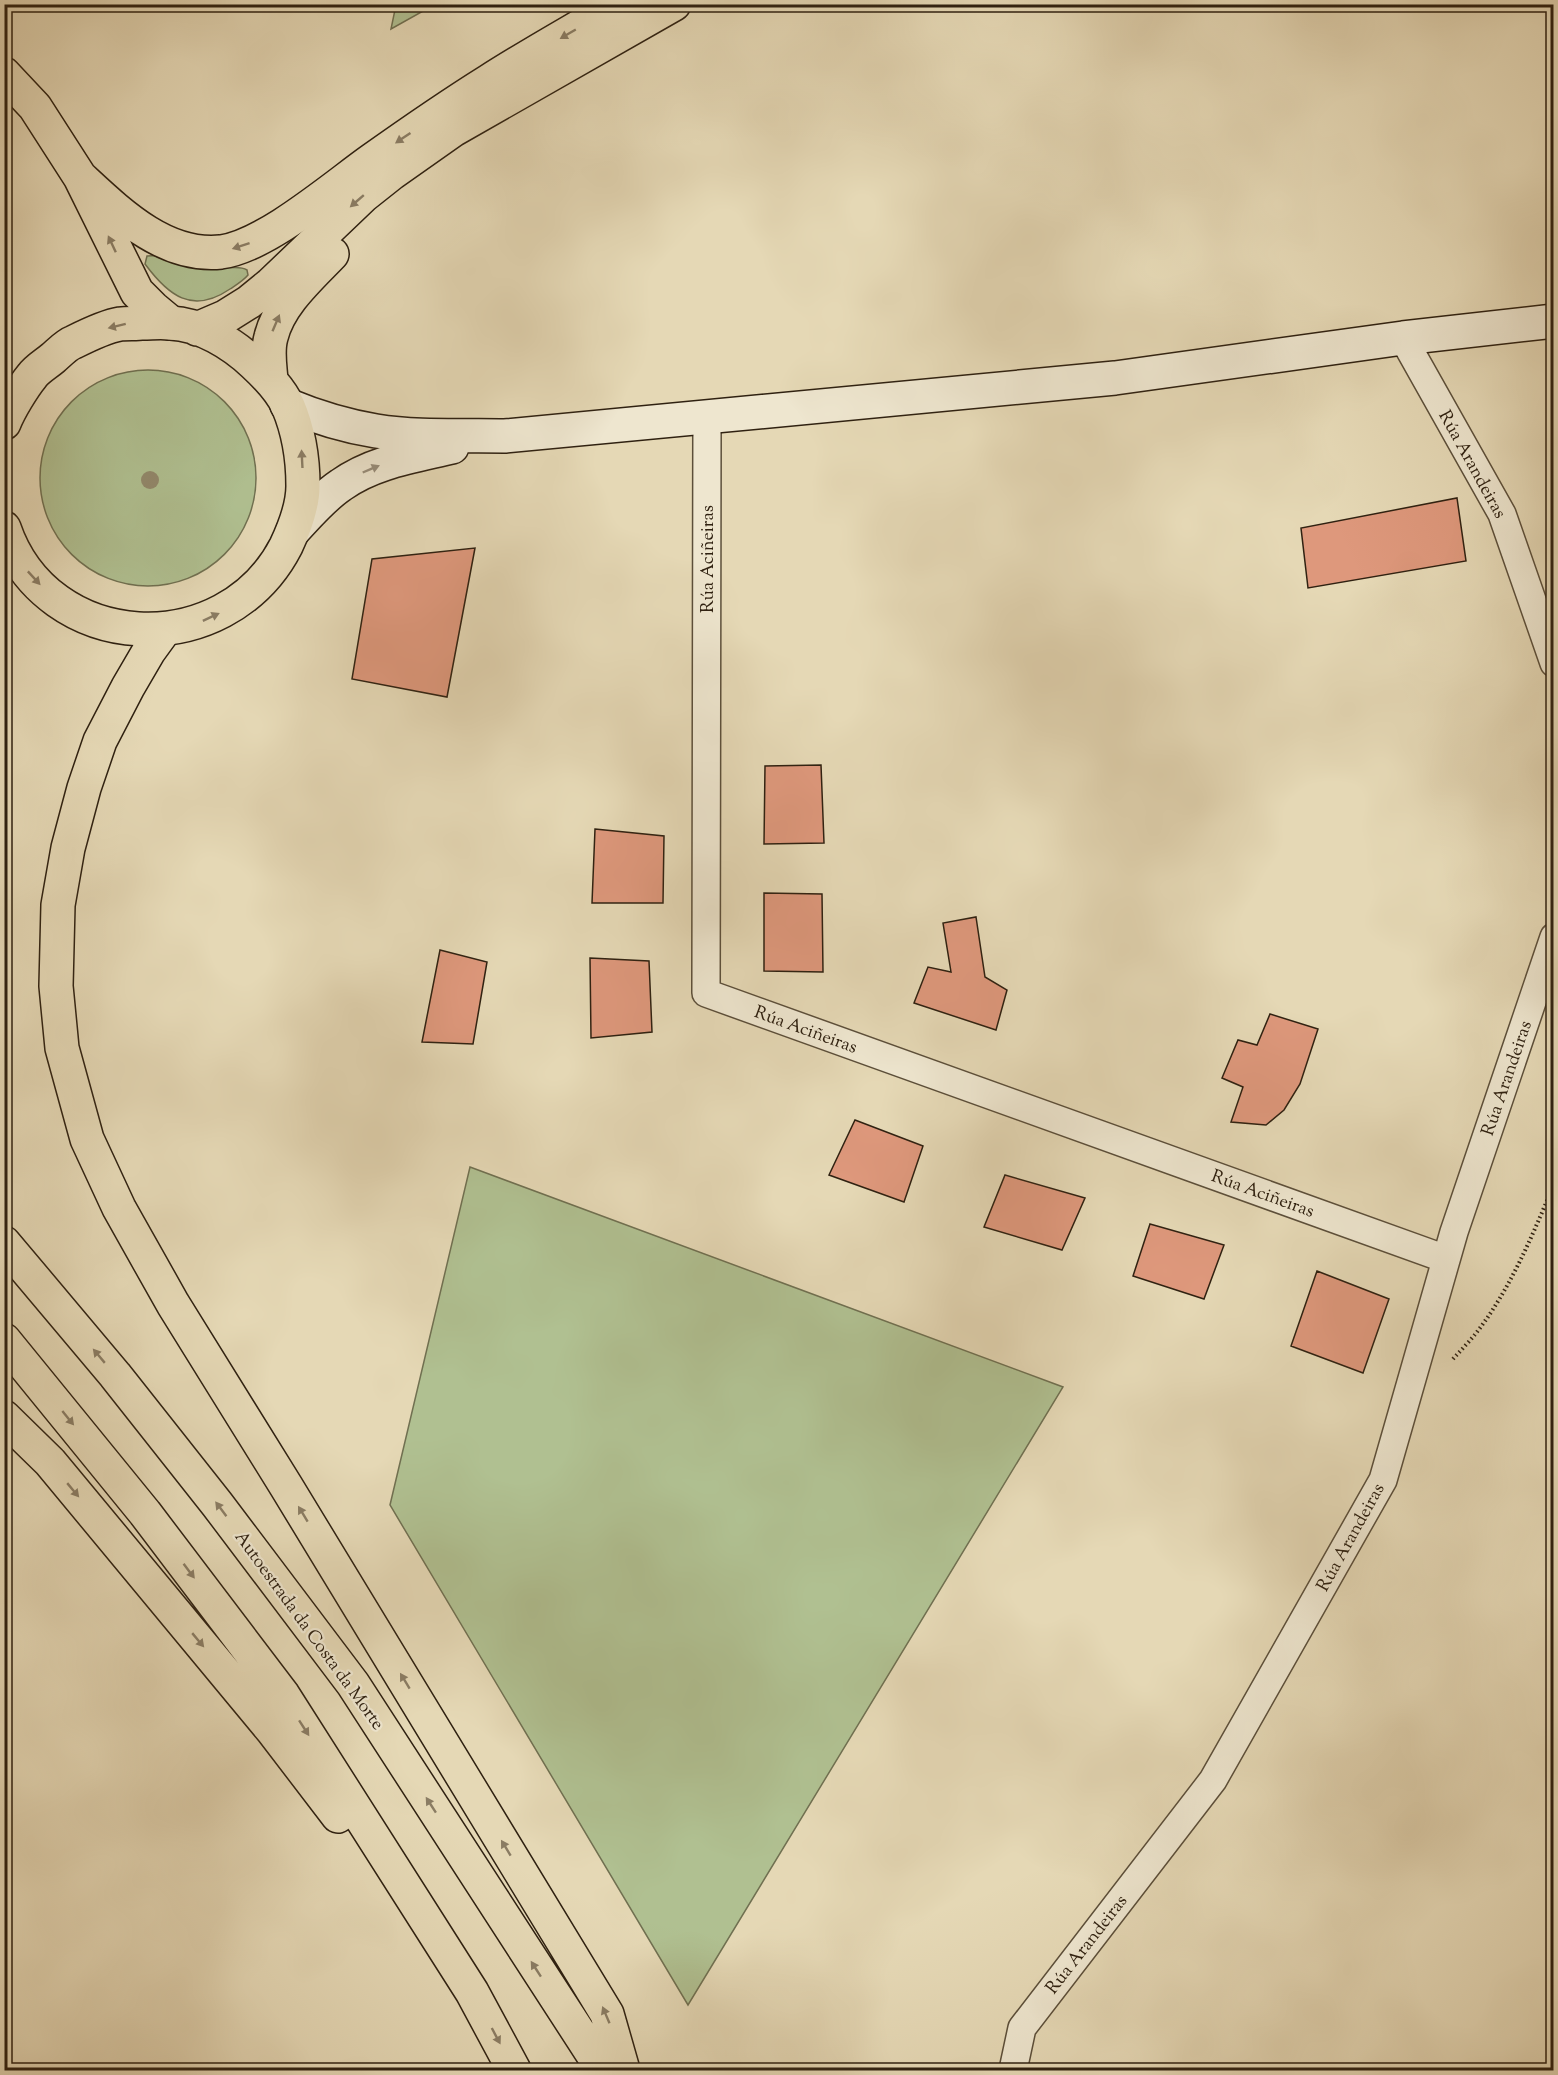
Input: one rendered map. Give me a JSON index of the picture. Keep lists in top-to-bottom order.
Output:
{
  "streets": {
    "main road": ["Autoestrada da Costa da Morte"],
    "street": ["Rúa Arandeiras", "Rúa Aciñeiras"]
  },
  "crossings": [
    ["Rúa Arandeiras", "Rúa Aciñeiras"]
  ]
}
